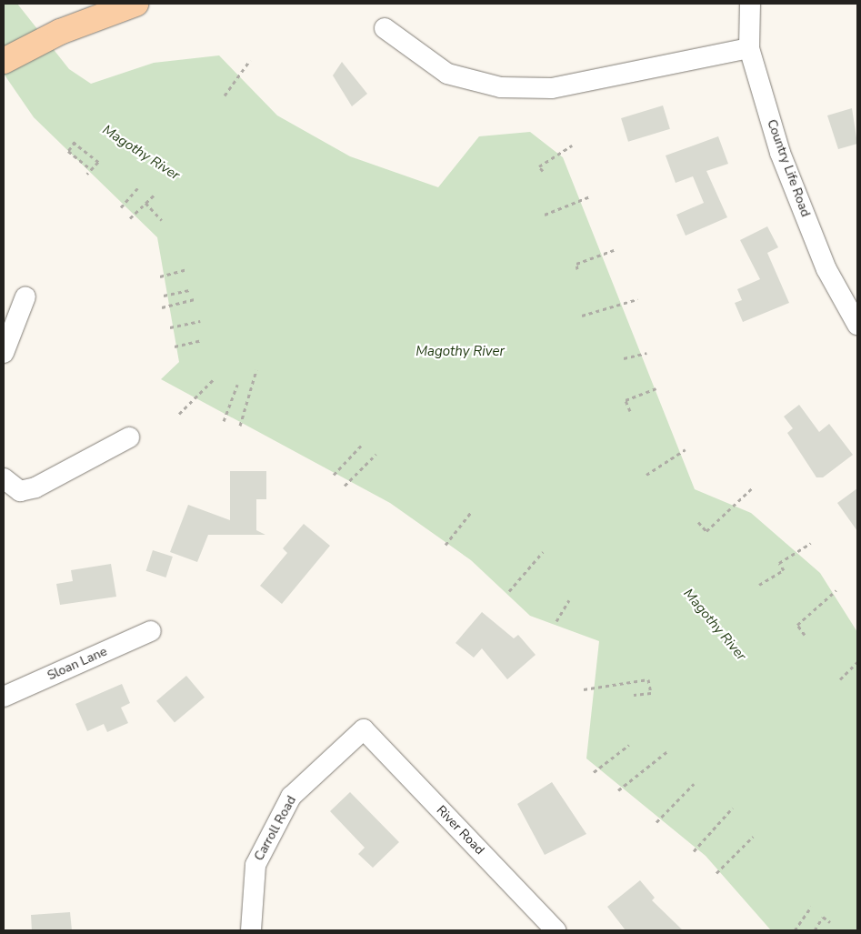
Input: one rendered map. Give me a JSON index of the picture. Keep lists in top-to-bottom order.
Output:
{
  "streets": {
    "street": [
      "Country Life Road",
      "Sloan Lane",
      "Carroll Road",
      "River Road"
    ]
  },
  "crossings": [
    ["Carroll Road", "River Road"]
  ],
  "water": ["Magothy River"]
}
